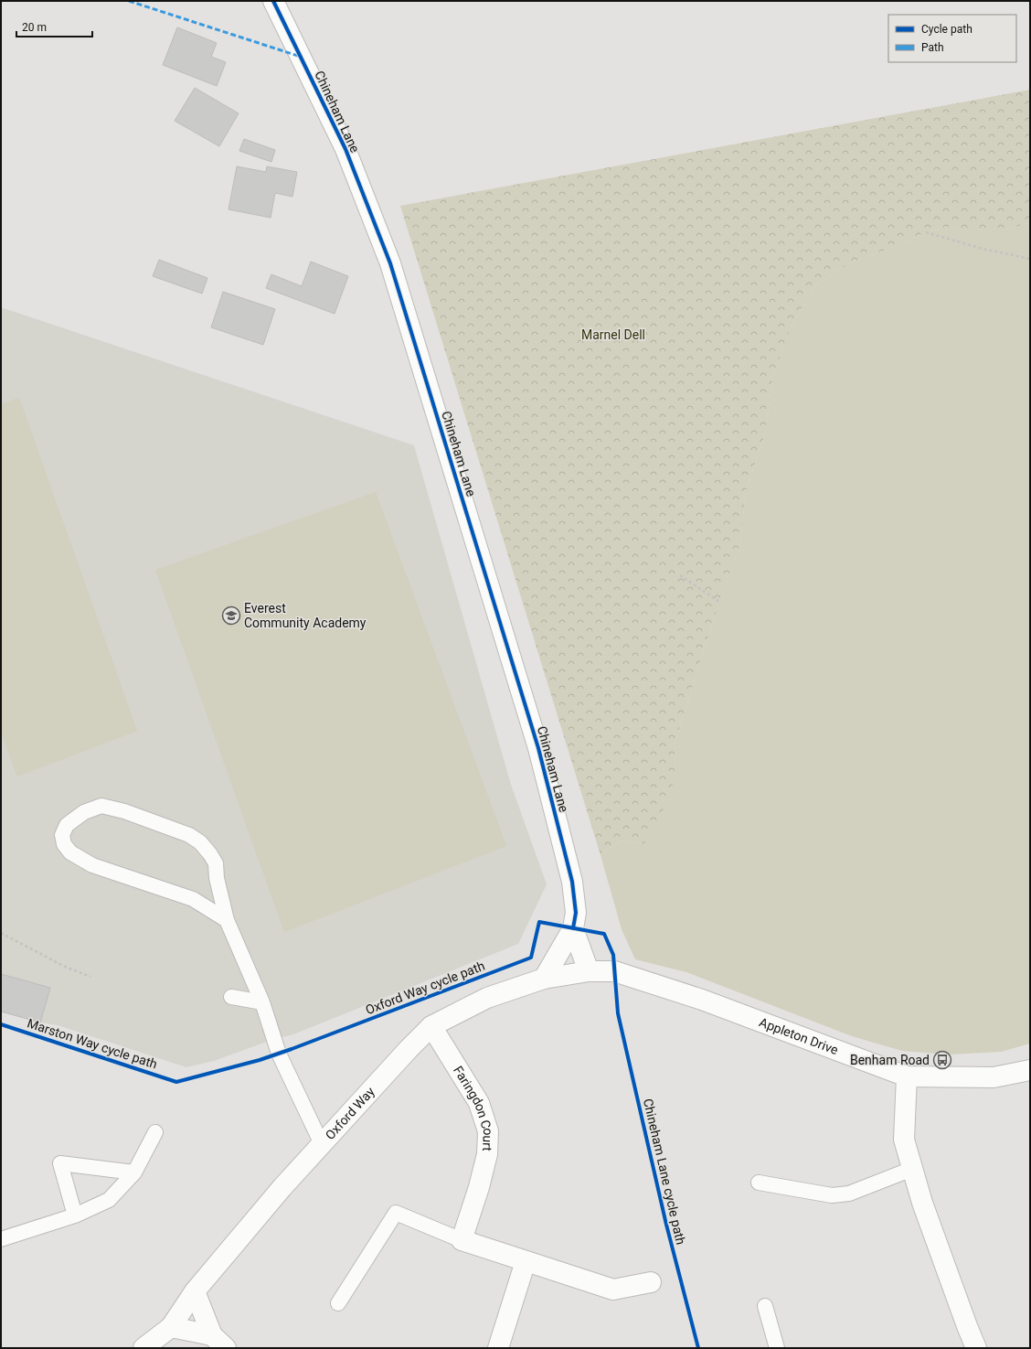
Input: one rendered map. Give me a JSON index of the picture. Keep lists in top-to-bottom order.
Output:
{
  "streets": {
    "street": [
      "Chineham Lane",
      "Appleton Drive",
      "Faringdon Court",
      "Oxford Way"
    ],
    "cycle path": ["Oxford Way cycle path"]
  },
  "crossings": [
    ["Chineham Lane", "Oxford Way"],
    ["Appleton Drive", "Oxford Way"],
    ["Faringdon Court", "Oxford Way"]
  ],
  "parks": ["Marnel Dell"],
  "places": {
    "school or university": ["Everest Community Academy"],
    "bus stop": ["Benham Road"]
  },
  "legend": ["Cycle path", "Path"],
  "scale_bar": "20 m"
}
